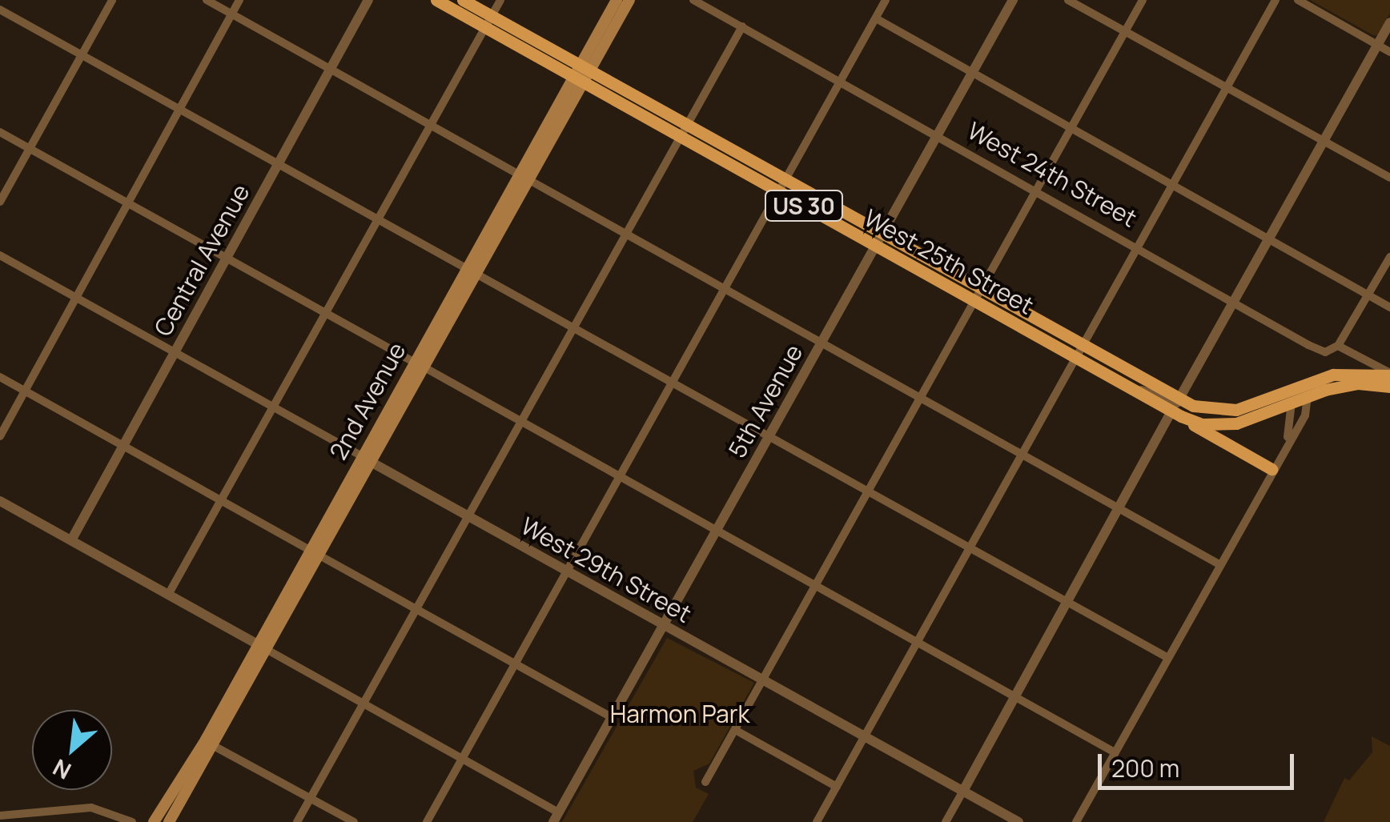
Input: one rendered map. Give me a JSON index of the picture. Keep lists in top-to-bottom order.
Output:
{
  "streets": {
    "main road": [
      "West 24th Street",
      "US 30",
      "West 25th Street",
      "2nd Avenue"
    ],
    "street": ["Central Avenue", "5th Avenue", "West 29th Street"]
  },
  "crossings": [
    ["West 24th Street", "West 25th Street"],
    ["West 24th Street", "5th Avenue"],
    ["Central Avenue", "West 29th Street"],
    ["West 25th Street", "2nd Avenue"],
    ["West 25th Street", "5th Avenue"],
    ["2nd Avenue", "West 29th Street"],
    ["5th Avenue", "West 29th Street"]
  ],
  "parks": ["Harmon Park"],
  "scale_bar": "200 m",
  "north": "bottom left"
}
